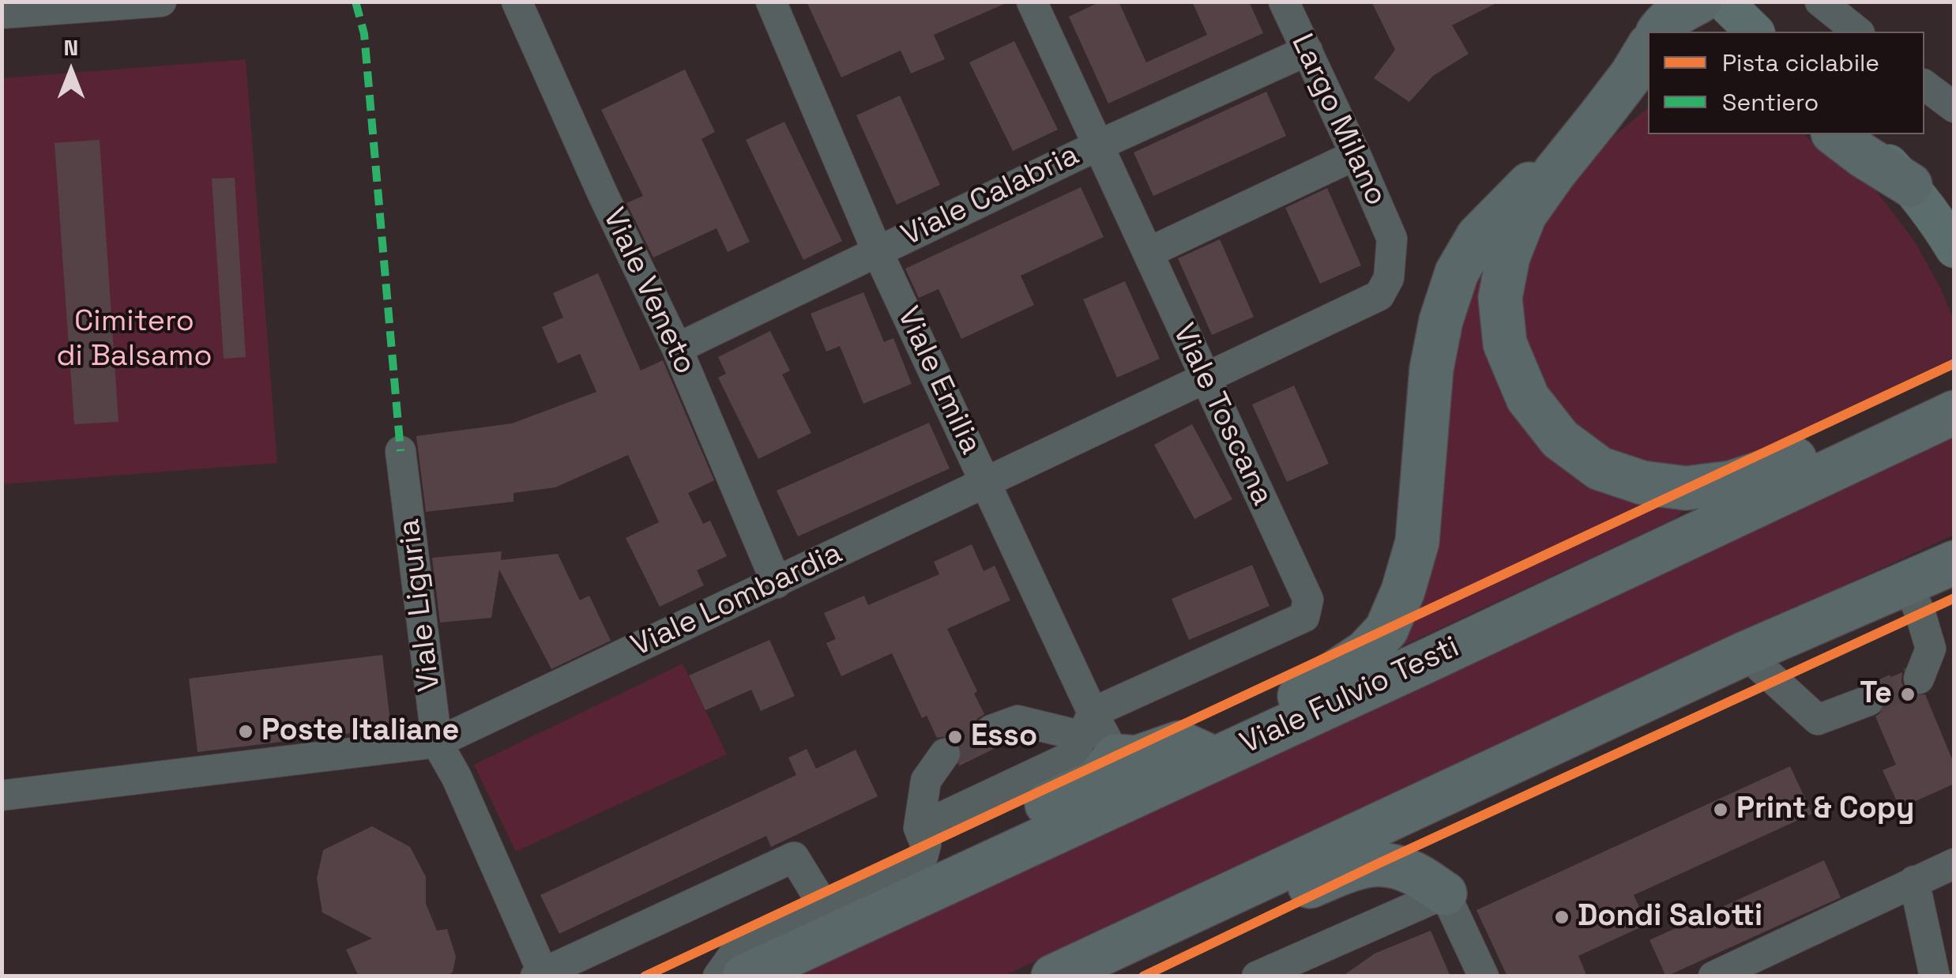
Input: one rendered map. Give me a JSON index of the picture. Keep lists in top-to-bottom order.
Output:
{
  "streets": {
    "highway": ["Viale Fulvio Testi"],
    "street": [
      "Largo Milano",
      "Viale Calabria",
      "Viale Veneto",
      "Viale Emilia",
      "Viale Toscana",
      "Viale Lombardia",
      "Viale Liguria"
    ]
  },
  "crossings": [
    ["Largo Milano", "Viale Calabria"],
    ["Largo Milano", "Viale Lombardia"],
    ["Viale Calabria", "Viale Veneto"],
    ["Viale Calabria", "Viale Emilia"],
    ["Viale Calabria", "Viale Toscana"],
    ["Viale Veneto", "Viale Lombardia"],
    ["Viale Emilia", "Viale Toscana"],
    ["Viale Emilia", "Viale Lombardia"],
    ["Viale Toscana", "Viale Lombardia"],
    ["Viale Lombardia", "Viale Liguria"]
  ],
  "parks": ["Cimitero di Balsamo"],
  "places": [
    "Te",
    "Poste Italiane",
    "Esso",
    "Print & Copy",
    "Dondi Salotti"
  ],
  "legend": ["Pista ciclabile", "Sentiero"],
  "north": "top"
}
